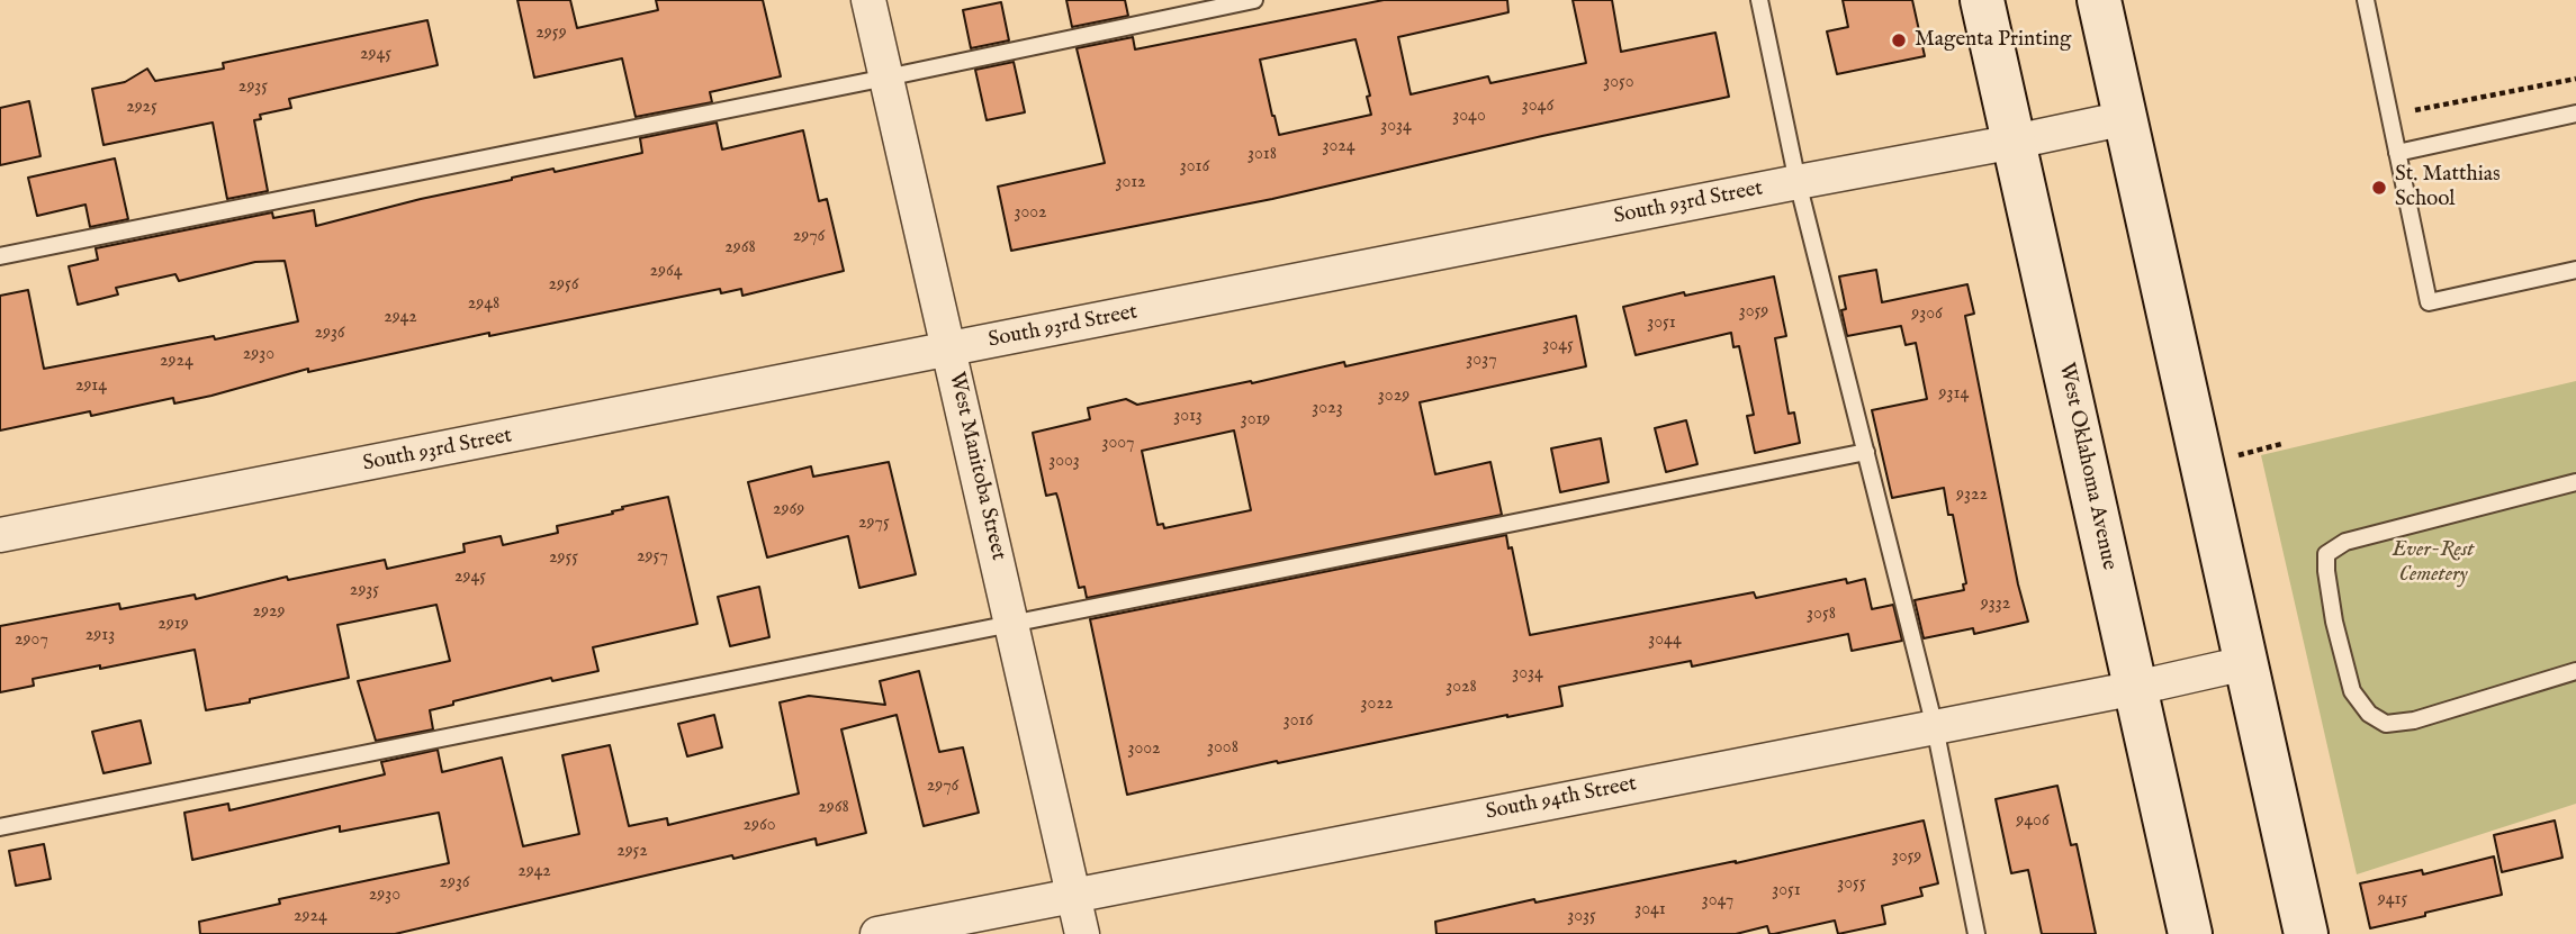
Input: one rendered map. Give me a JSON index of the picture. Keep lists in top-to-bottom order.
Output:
{
  "streets": {
    "main road": ["West Oklahoma Avenue"],
    "street": ["South 93rd Street", "West Manitoba Street", "South 94th Street"]
  },
  "crossings": [
    ["South 93rd Street", "West Manitoba Street"],
    ["South 93rd Street", "West Oklahoma Avenue"],
    ["West Manitoba Street", "South 94th Street"],
    ["West Oklahoma Avenue", "South 94th Street"]
  ],
  "parks": ["Ever-Rest Cemetery"],
  "places": ["Magenta Printing", "St. Matthias School"],
  "house_numbers": [
    "2959",
    "2945",
    "3050",
    "2935",
    "3046",
    "2925",
    "3040",
    "3034",
    "3024",
    "3018",
    "3016",
    "3012",
    "3002",
    "2976",
    "2968",
    "2964",
    "2956",
    "2948",
    "3059",
    "9306",
    "2942",
    "3051",
    "2936",
    "3045",
    "2930",
    "3037",
    "2924",
    "2914",
    "9314",
    "3029",
    "3023",
    "3013",
    "3019",
    "3007",
    "3003",
    "9322",
    "2969",
    "2975",
    "2957",
    "2955",
    "2945",
    "2935",
    "9332",
    "2929",
    "3058",
    "2919",
    "2913",
    "2907",
    "3044",
    "3034",
    "3028",
    "3022",
    "3016",
    "3008",
    "3002",
    "2976",
    "2968",
    "9406",
    "2960",
    "2952",
    "3059",
    "2942",
    "2936",
    "3055",
    "3051",
    "2930",
    "9415",
    "3047",
    "3041",
    "2924",
    "3035"
  ]
}
